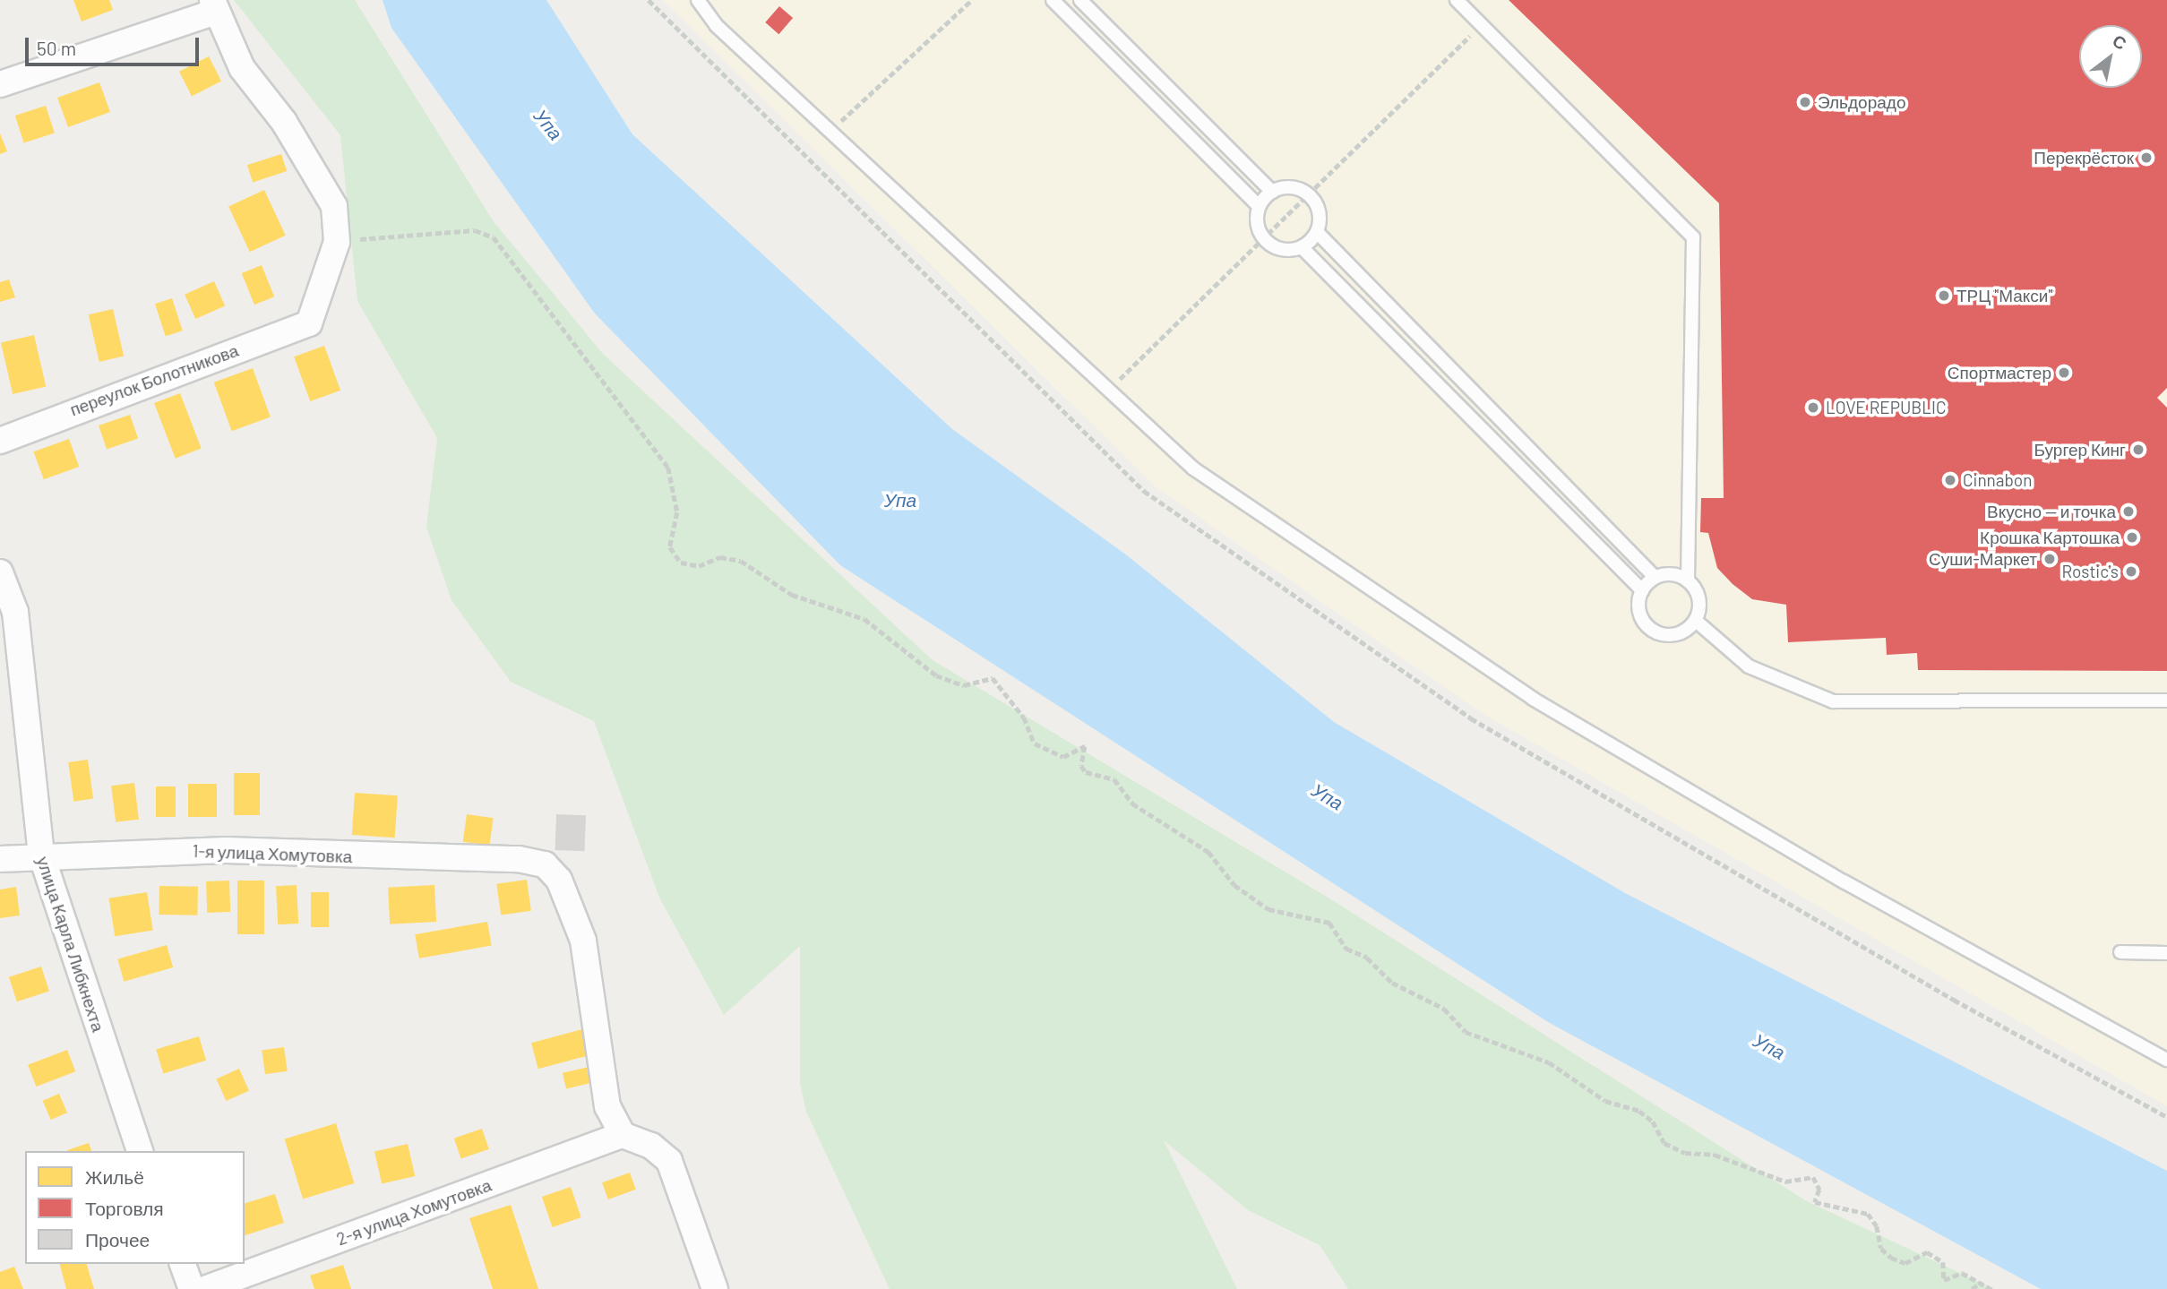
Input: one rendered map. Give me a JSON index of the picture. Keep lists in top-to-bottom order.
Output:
{
  "streets": {
    "street": [
      "переулок Болотникова",
      "1-я улица Хомутовка",
      "улица Карла Либкнехта",
      "2-я улица Хомутовка"
    ]
  },
  "crossings": [
    ["1-я улица Хомутовка", "улица Карла Либкнехта"],
    ["1-я улица Хомутовка", "2-я улица Хомутовка"]
  ],
  "water": ["Упа"],
  "places": [
    "Эльдорадо",
    "Перекрёсток",
    "ТРЦ \"Макси\"",
    "Спортмастер",
    "LOVE REPUBLIC",
    "Бургер Кинг",
    "Cinnabon",
    "Вкусно — и точка",
    "Крошка Картошка",
    "Суши-Маркет",
    "Rostic's"
  ],
  "legend": ["Жильё", "Торговля", "Прочее"],
  "scale_bar": "50 m",
  "north": "top right"
}
